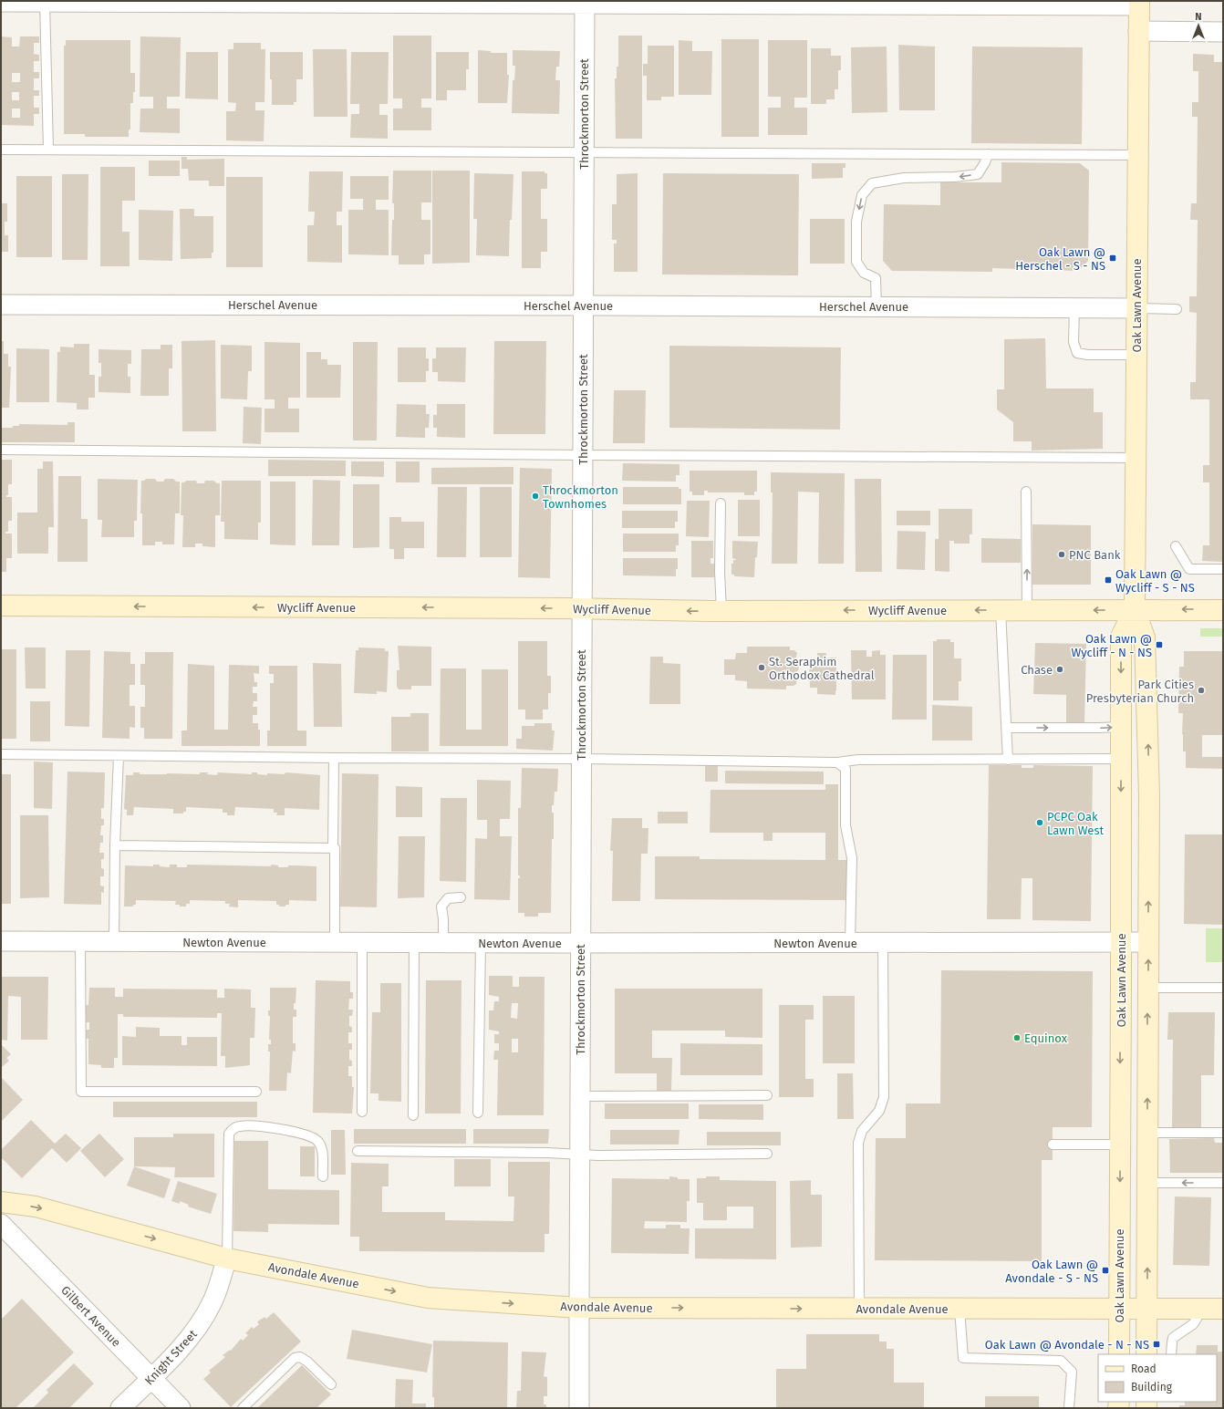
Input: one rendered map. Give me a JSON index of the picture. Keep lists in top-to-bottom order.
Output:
{
  "streets": {
    "main road": ["Oak Lawn Avenue", "Wycliff Avenue", "Avondale Avenue"],
    "street": [
      "Throckmorton Street",
      "Herschel Avenue",
      "Newton Avenue",
      "Gilbert Avenue",
      "Knight Street"
    ]
  },
  "crossings": [
    ["Throckmorton Street", "Herschel Avenue"],
    ["Throckmorton Street", "Wycliff Avenue"],
    ["Throckmorton Street", "Newton Avenue"],
    ["Throckmorton Street", "Avondale Avenue"],
    ["Herschel Avenue", "Oak Lawn Avenue"],
    ["Oak Lawn Avenue", "Wycliff Avenue"],
    ["Oak Lawn Avenue", "Newton Avenue"],
    ["Oak Lawn Avenue", "Avondale Avenue"],
    ["Avondale Avenue", "Knight Street"],
    ["Gilbert Avenue", "Knight Street"]
  ],
  "one_way": ["Wycliff Avenue", "Avondale Avenue"],
  "places": {
    "transit": [
      "Oak Lawn @ Herschel - S - NS",
      "Oak Lawn @ Wycliff - S - NS",
      "Oak Lawn @ Wycliff - N - NS",
      "Oak Lawn @ Avondale - S - NS",
      "Oak Lawn @ Avondale - N - NS"
    ],
    "other": [
      "Throckmorton Townhomes",
      "PNC Bank",
      "St. Seraphim Orthodox Cathedral",
      "Chase",
      "Park Cities Presbyterian Church",
      "PCPC Oak Lawn West",
      "Equinox"
    ]
  },
  "legend": ["Road", "Building"],
  "north": "top"
}
